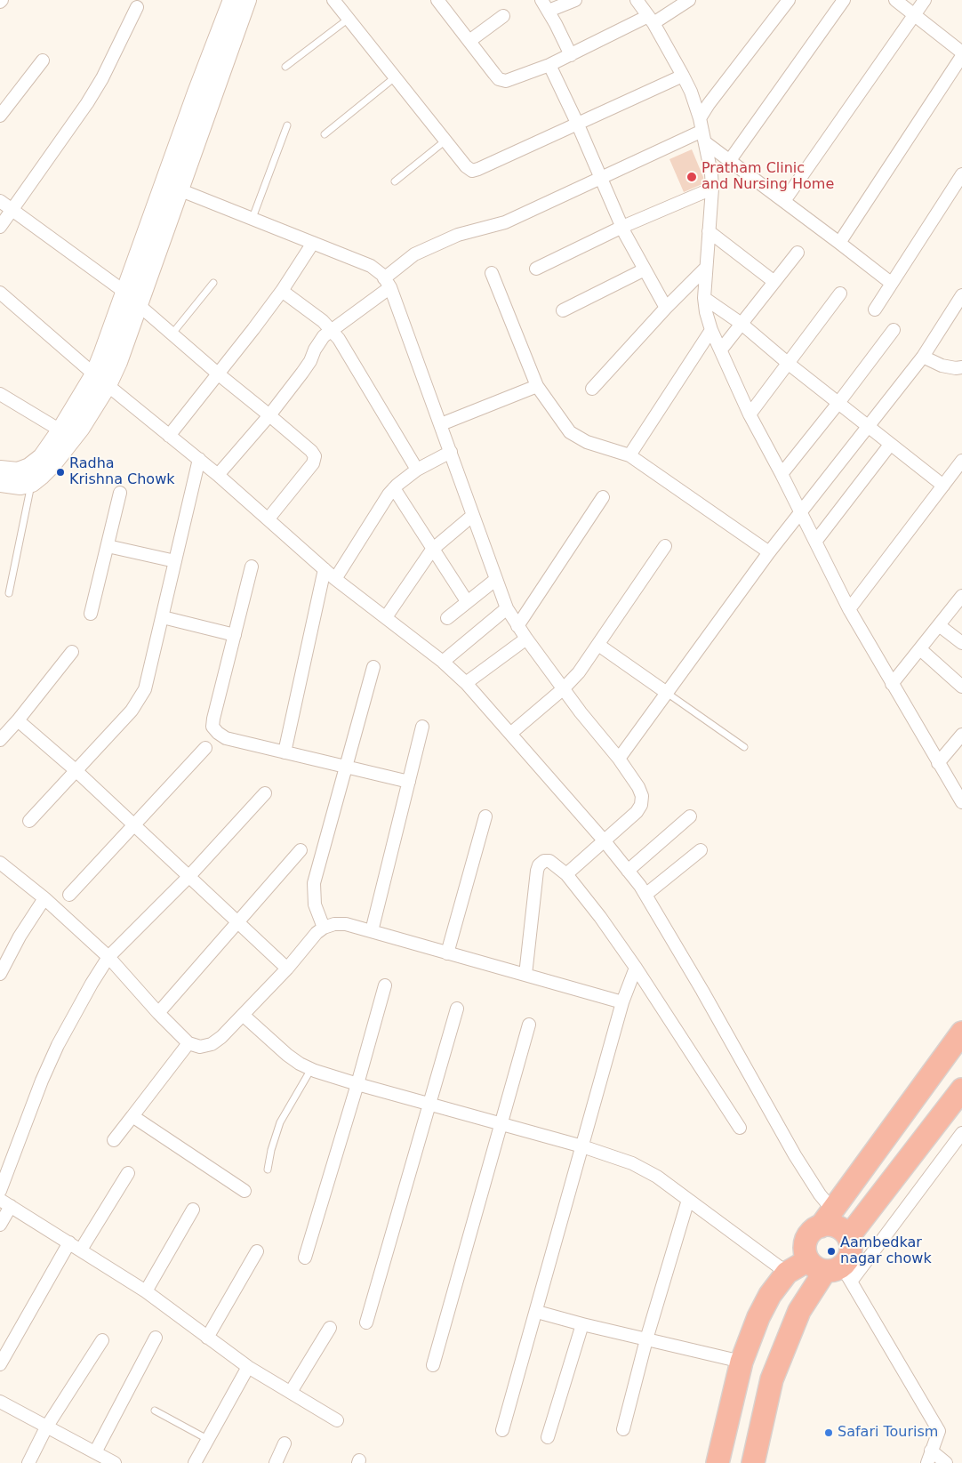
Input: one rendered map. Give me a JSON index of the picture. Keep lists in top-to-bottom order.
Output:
{
  "places": [
    "Pratham Clinic and Nursing Home",
    "Radha Krishna Chowk",
    "Aambedkar nagar chowk",
    "Safari Tourism"
  ]
}
